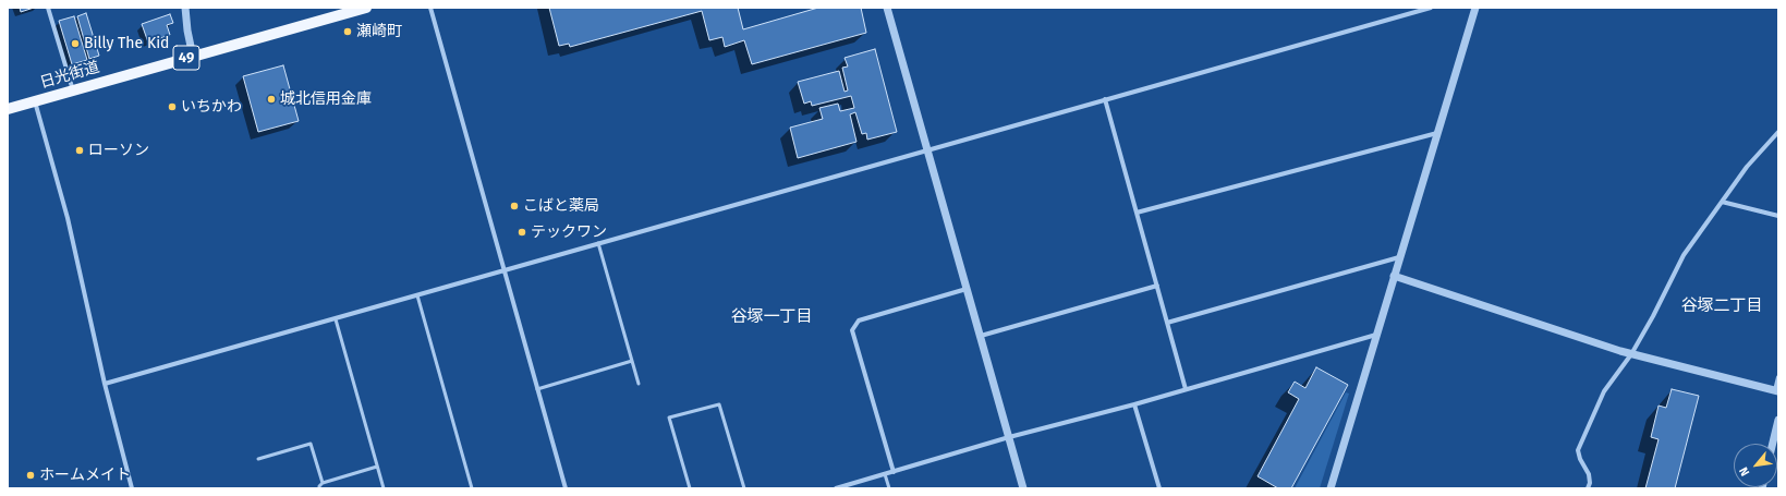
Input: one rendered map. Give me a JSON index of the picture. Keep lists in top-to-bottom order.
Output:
{
  "streets": {
    "main road": ["49", "日光街道"]
  },
  "districts": ["谷塚二丁目", "谷塚一丁目"],
  "places": [
    "瀬崎町",
    "Billy The Kid",
    "城北信用金庫",
    "いちかわ",
    "ローソン",
    "こばと薬局",
    "テックワン",
    "ホームメイト"
  ],
  "north": "bottom left"
}
